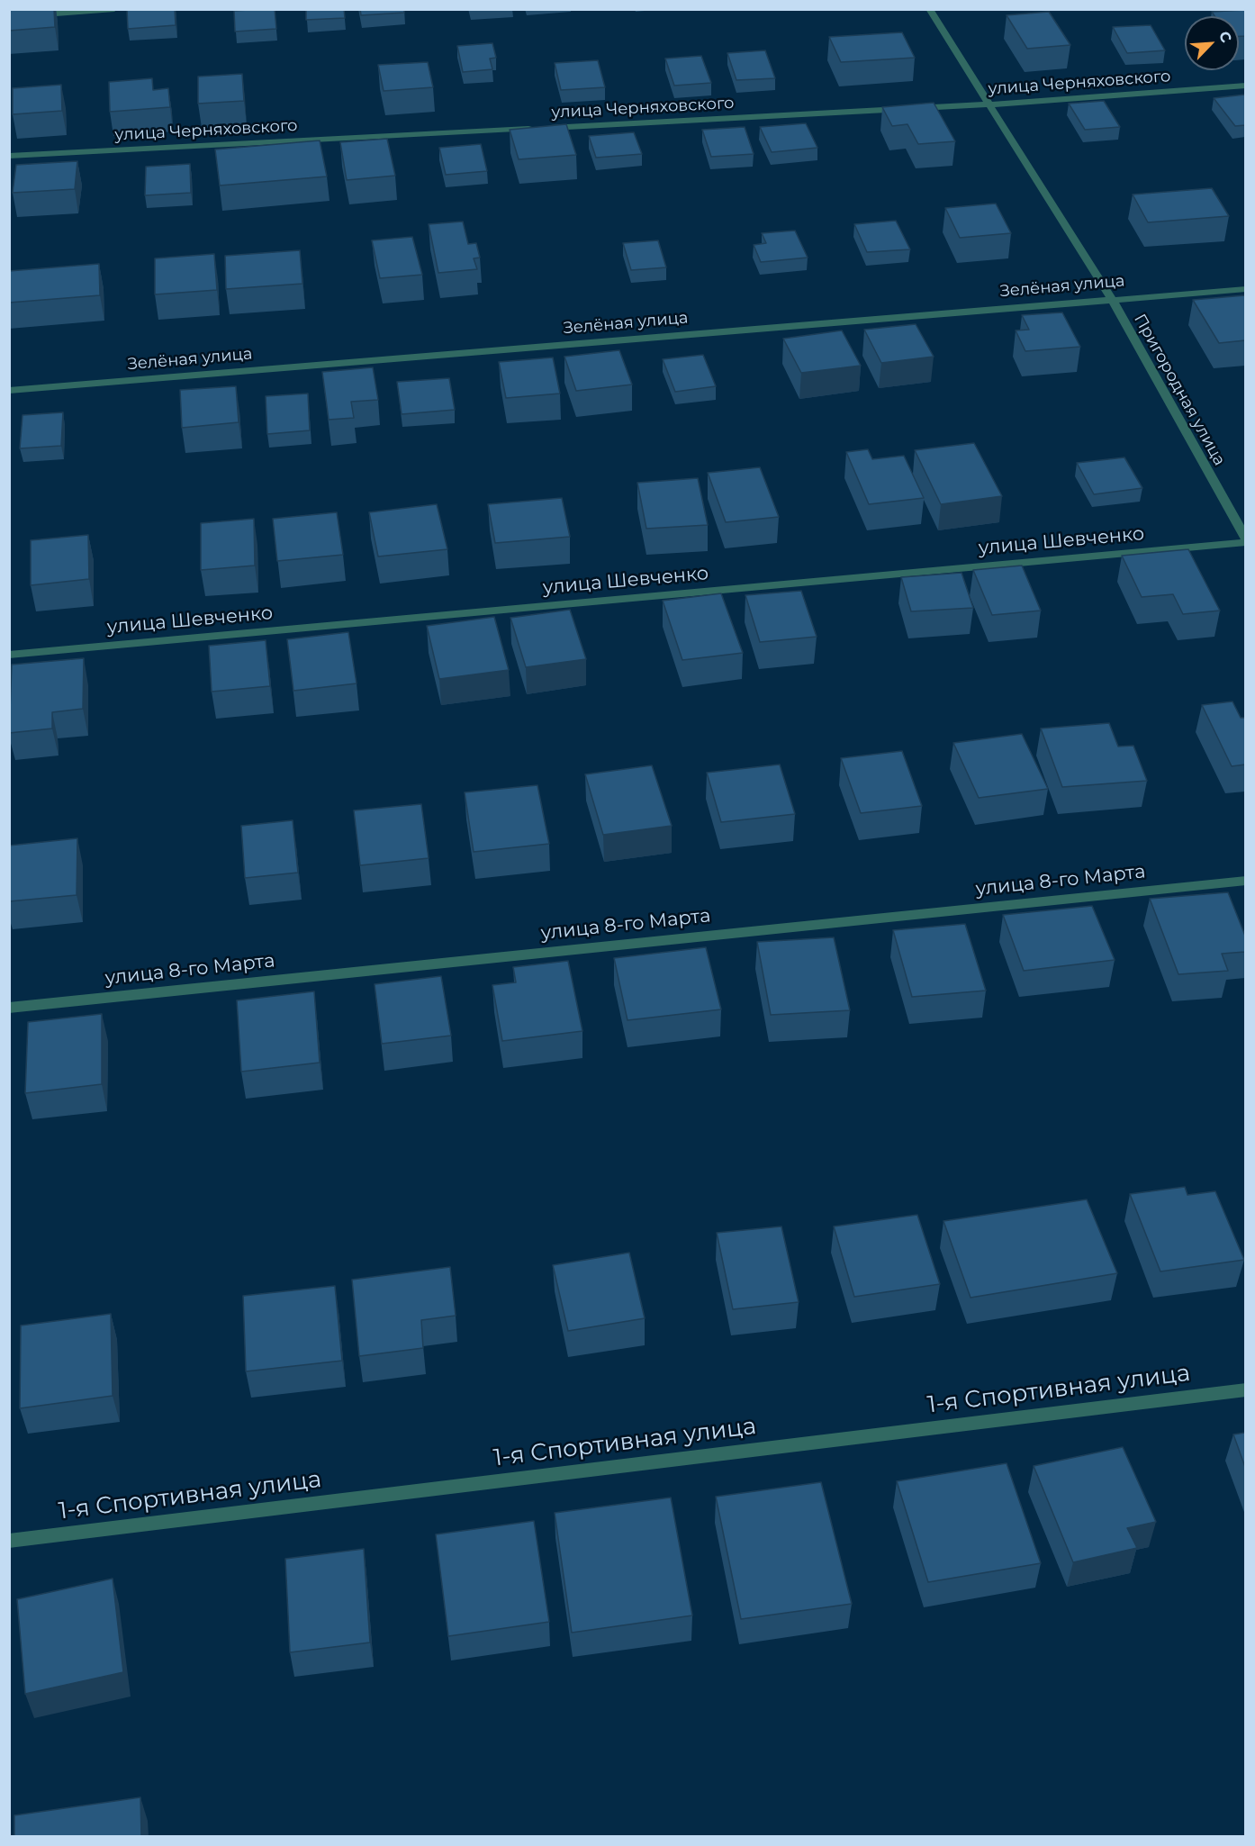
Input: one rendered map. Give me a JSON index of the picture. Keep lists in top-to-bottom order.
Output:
{
  "streets": {
    "street": [
      "улица Черняховского",
      "Зелёная улица",
      "Пригородная улица",
      "улица Шевченко",
      "улица 8-го Марта",
      "1-я Спортивная улица"
    ]
  },
  "crossings": [
    ["улица Черняховского", "Пригородная улица"],
    ["Зелёная улица", "Пригородная улица"],
    ["Пригородная улица", "улица Шевченко"]
  ],
  "north": "top right"
}
